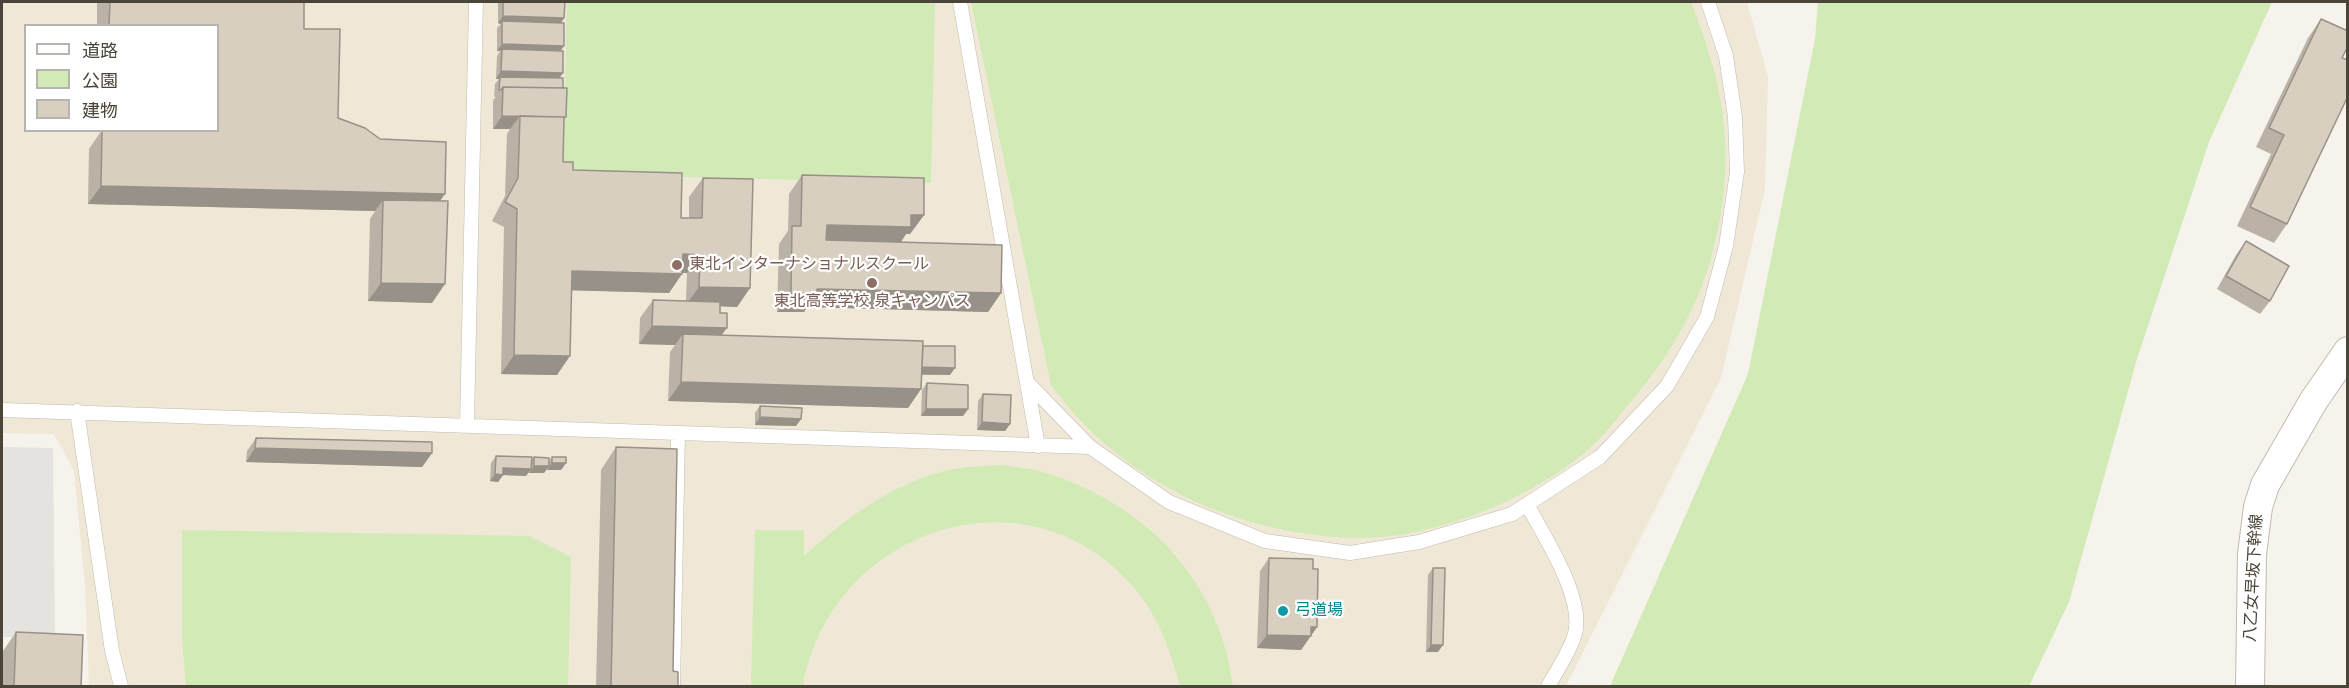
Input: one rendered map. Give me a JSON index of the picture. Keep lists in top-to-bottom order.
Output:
{
  "streets": {
    "street": ["八乙女早坂下幹線"]
  },
  "places": ["東北インターナショナルスクール", "東北高等学校 泉キャンパス", "弓道場"],
  "legend": ["道路", "公園", "建物"]
}
